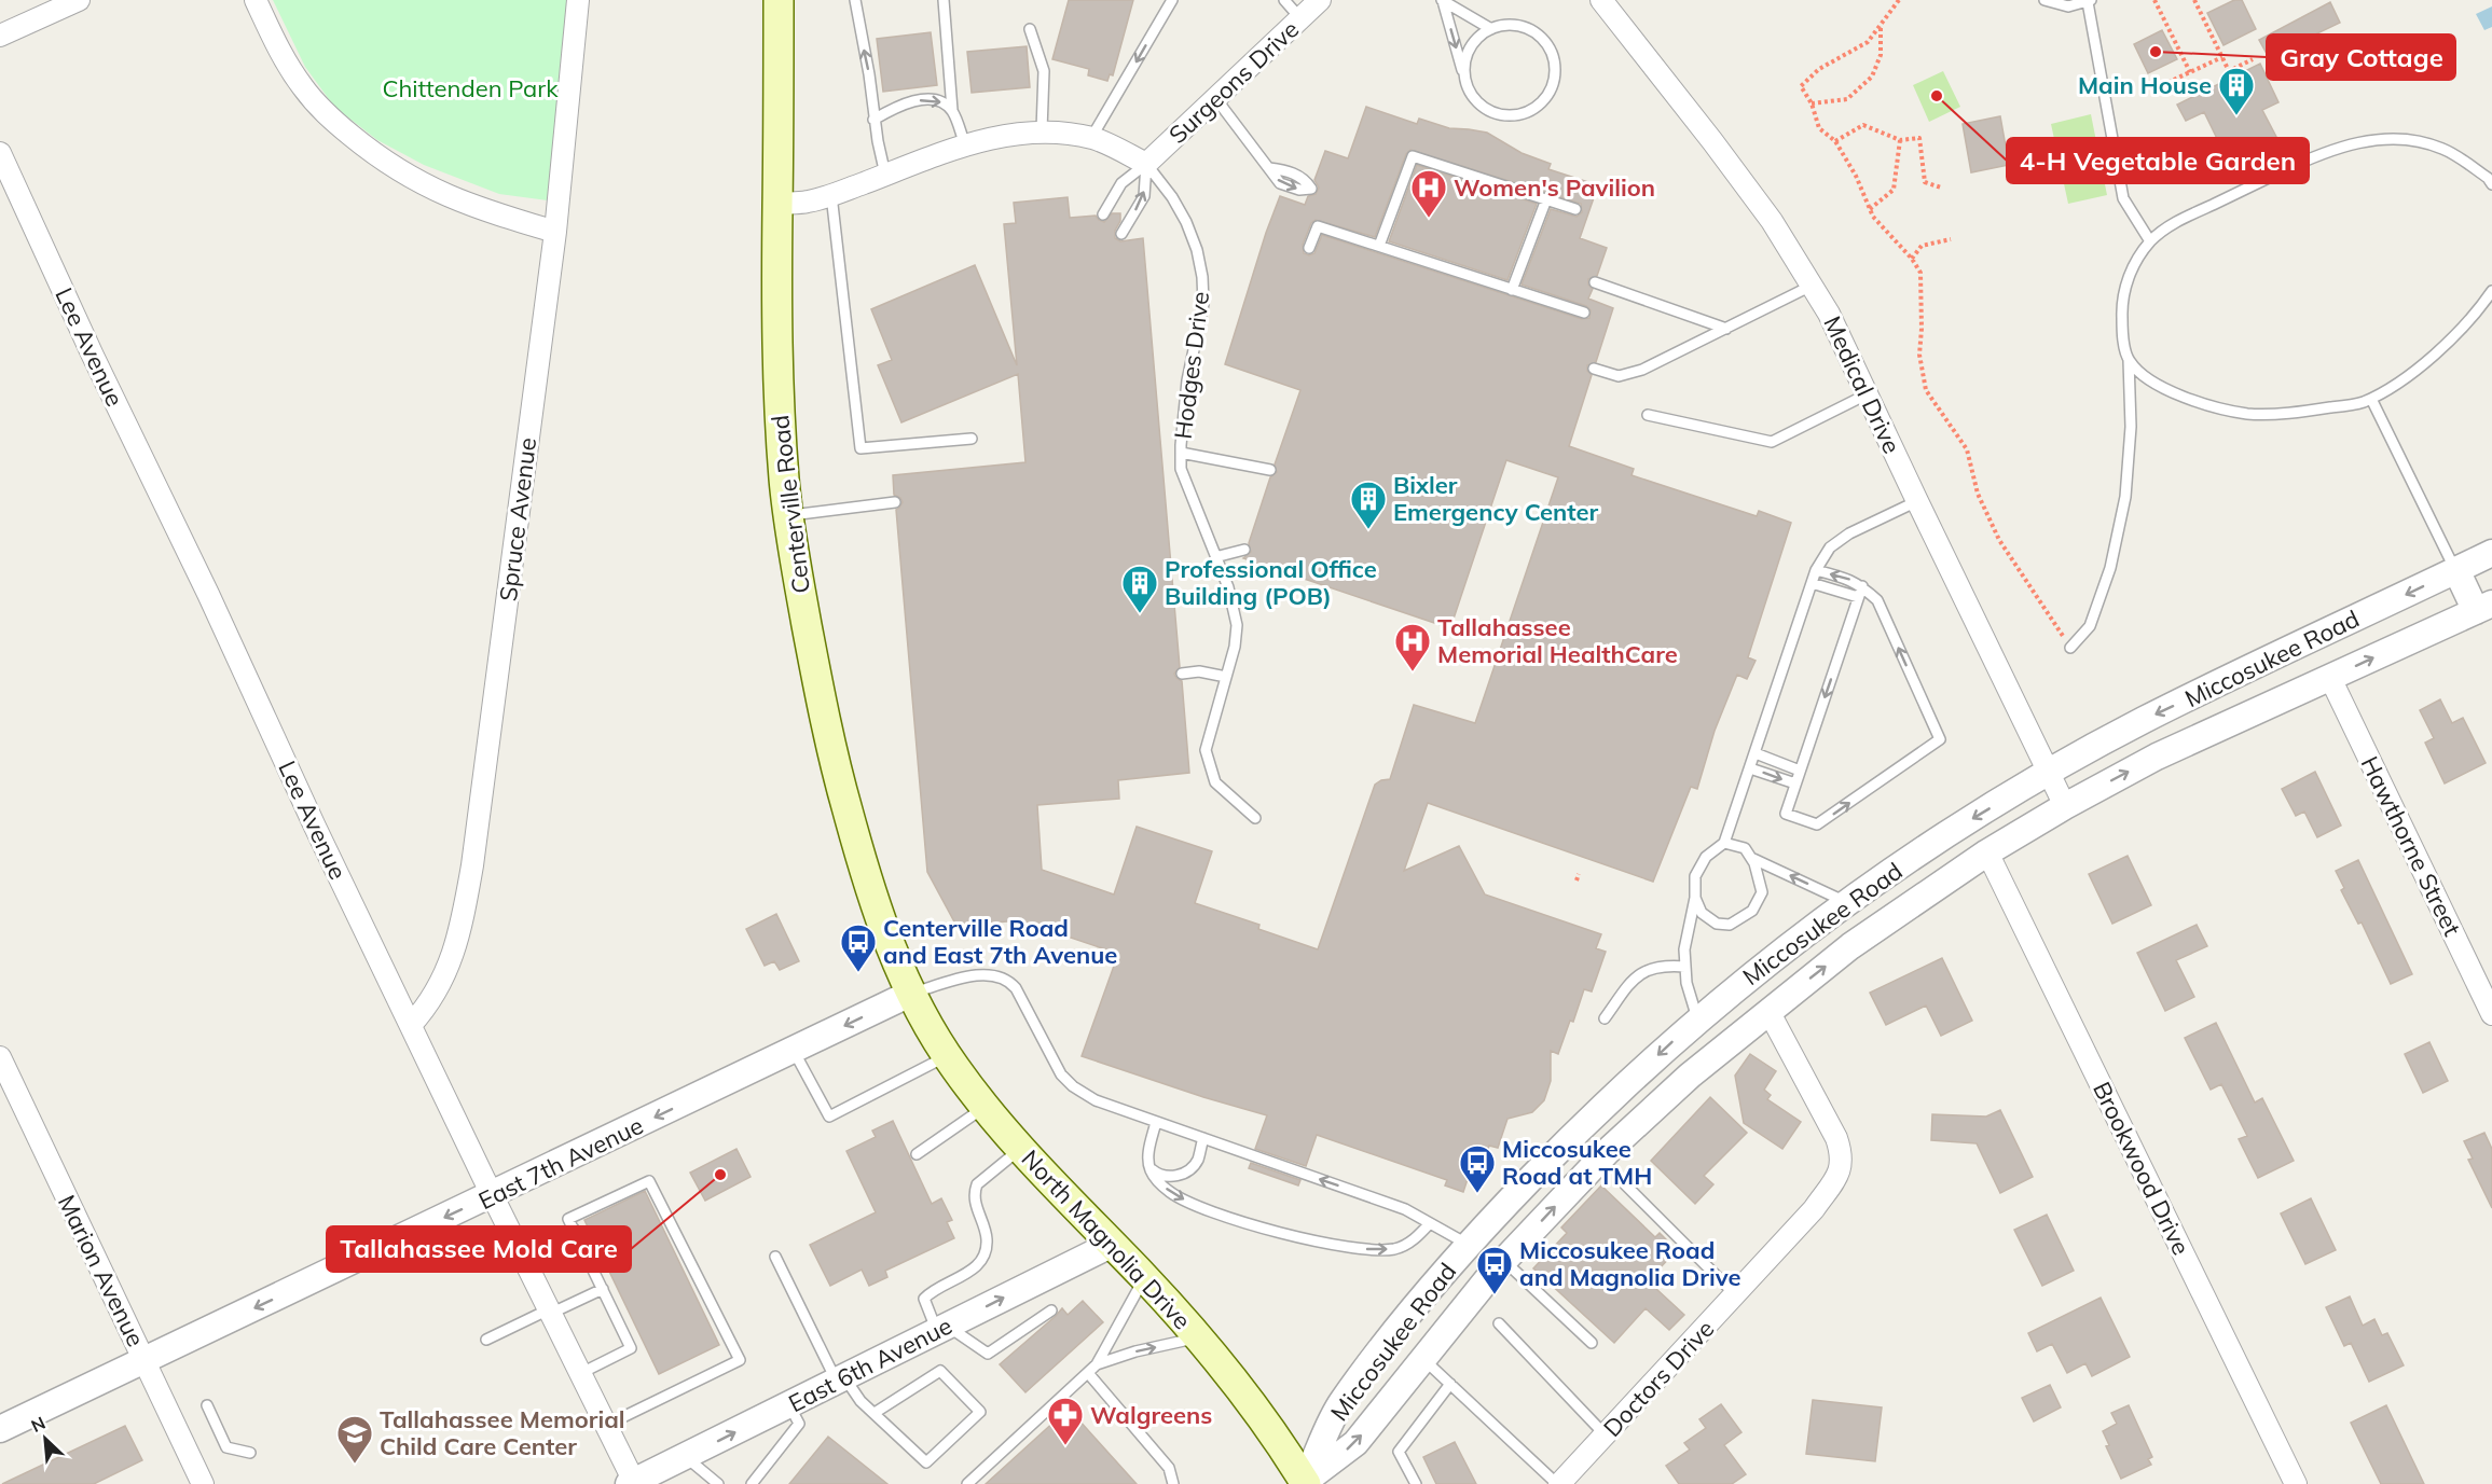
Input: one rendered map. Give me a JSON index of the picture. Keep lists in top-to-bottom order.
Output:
{
  "streets": {
    "main road": ["Centerville Road", "North Magnolia Drive"],
    "street": [
      "Surgeons Drive",
      "Lee Avenue",
      "Hodges Drive",
      "Medical Drive",
      "Spruce Avenue",
      "Miccosukee Road",
      "Hawthorne Street",
      "East 7th Avenue",
      "Brookwood Drive",
      "Marion Avenue",
      "East 6th Avenue",
      "Doctors Drive"
    ]
  },
  "crossings": [
    ["Surgeons Drive", "Hodges Drive"],
    ["Lee Avenue", "Spruce Avenue"],
    ["Lee Avenue", "East 7th Avenue"],
    ["Lee Avenue", "East 6th Avenue"],
    ["Hodges Drive", "Centerville Road"],
    ["Medical Drive", "Miccosukee Road"],
    ["Centerville Road", "East 7th Avenue"],
    ["Centerville Road", "North Magnolia Drive"],
    ["Miccosukee Road", "Hawthorne Street"],
    ["Miccosukee Road", "Brookwood Drive"],
    ["Miccosukee Road", "North Magnolia Drive"],
    ["Miccosukee Road", "Doctors Drive"],
    ["East 7th Avenue", "North Magnolia Drive"],
    ["East 7th Avenue", "Marion Avenue"],
    ["North Magnolia Drive", "East 6th Avenue"]
  ],
  "one_way": ["East 7th Avenue", "East 6th Avenue"],
  "parks": ["Chittenden Park"],
  "places": {
    "other": ["Gray Cottage", "4-H Vegetable Garden", "Tallahassee Mold Care"],
    "building": ["Main House", "Bixler Emergency Center", "Professional Office Building (POB)"],
    "hospital": ["Women's Pavilion", "Tallahassee Memorial HealthCare"],
    "bus stop": ["Centerville Road and East 7th Avenue", "Miccosukee Road at TMH", "Miccosukee Road and Magnolia Drive"],
    "pharmacy": ["Walgreens"],
    "school or university": ["Tallahassee Memorial Child Care Center"]
  },
  "north": "top left"
}
